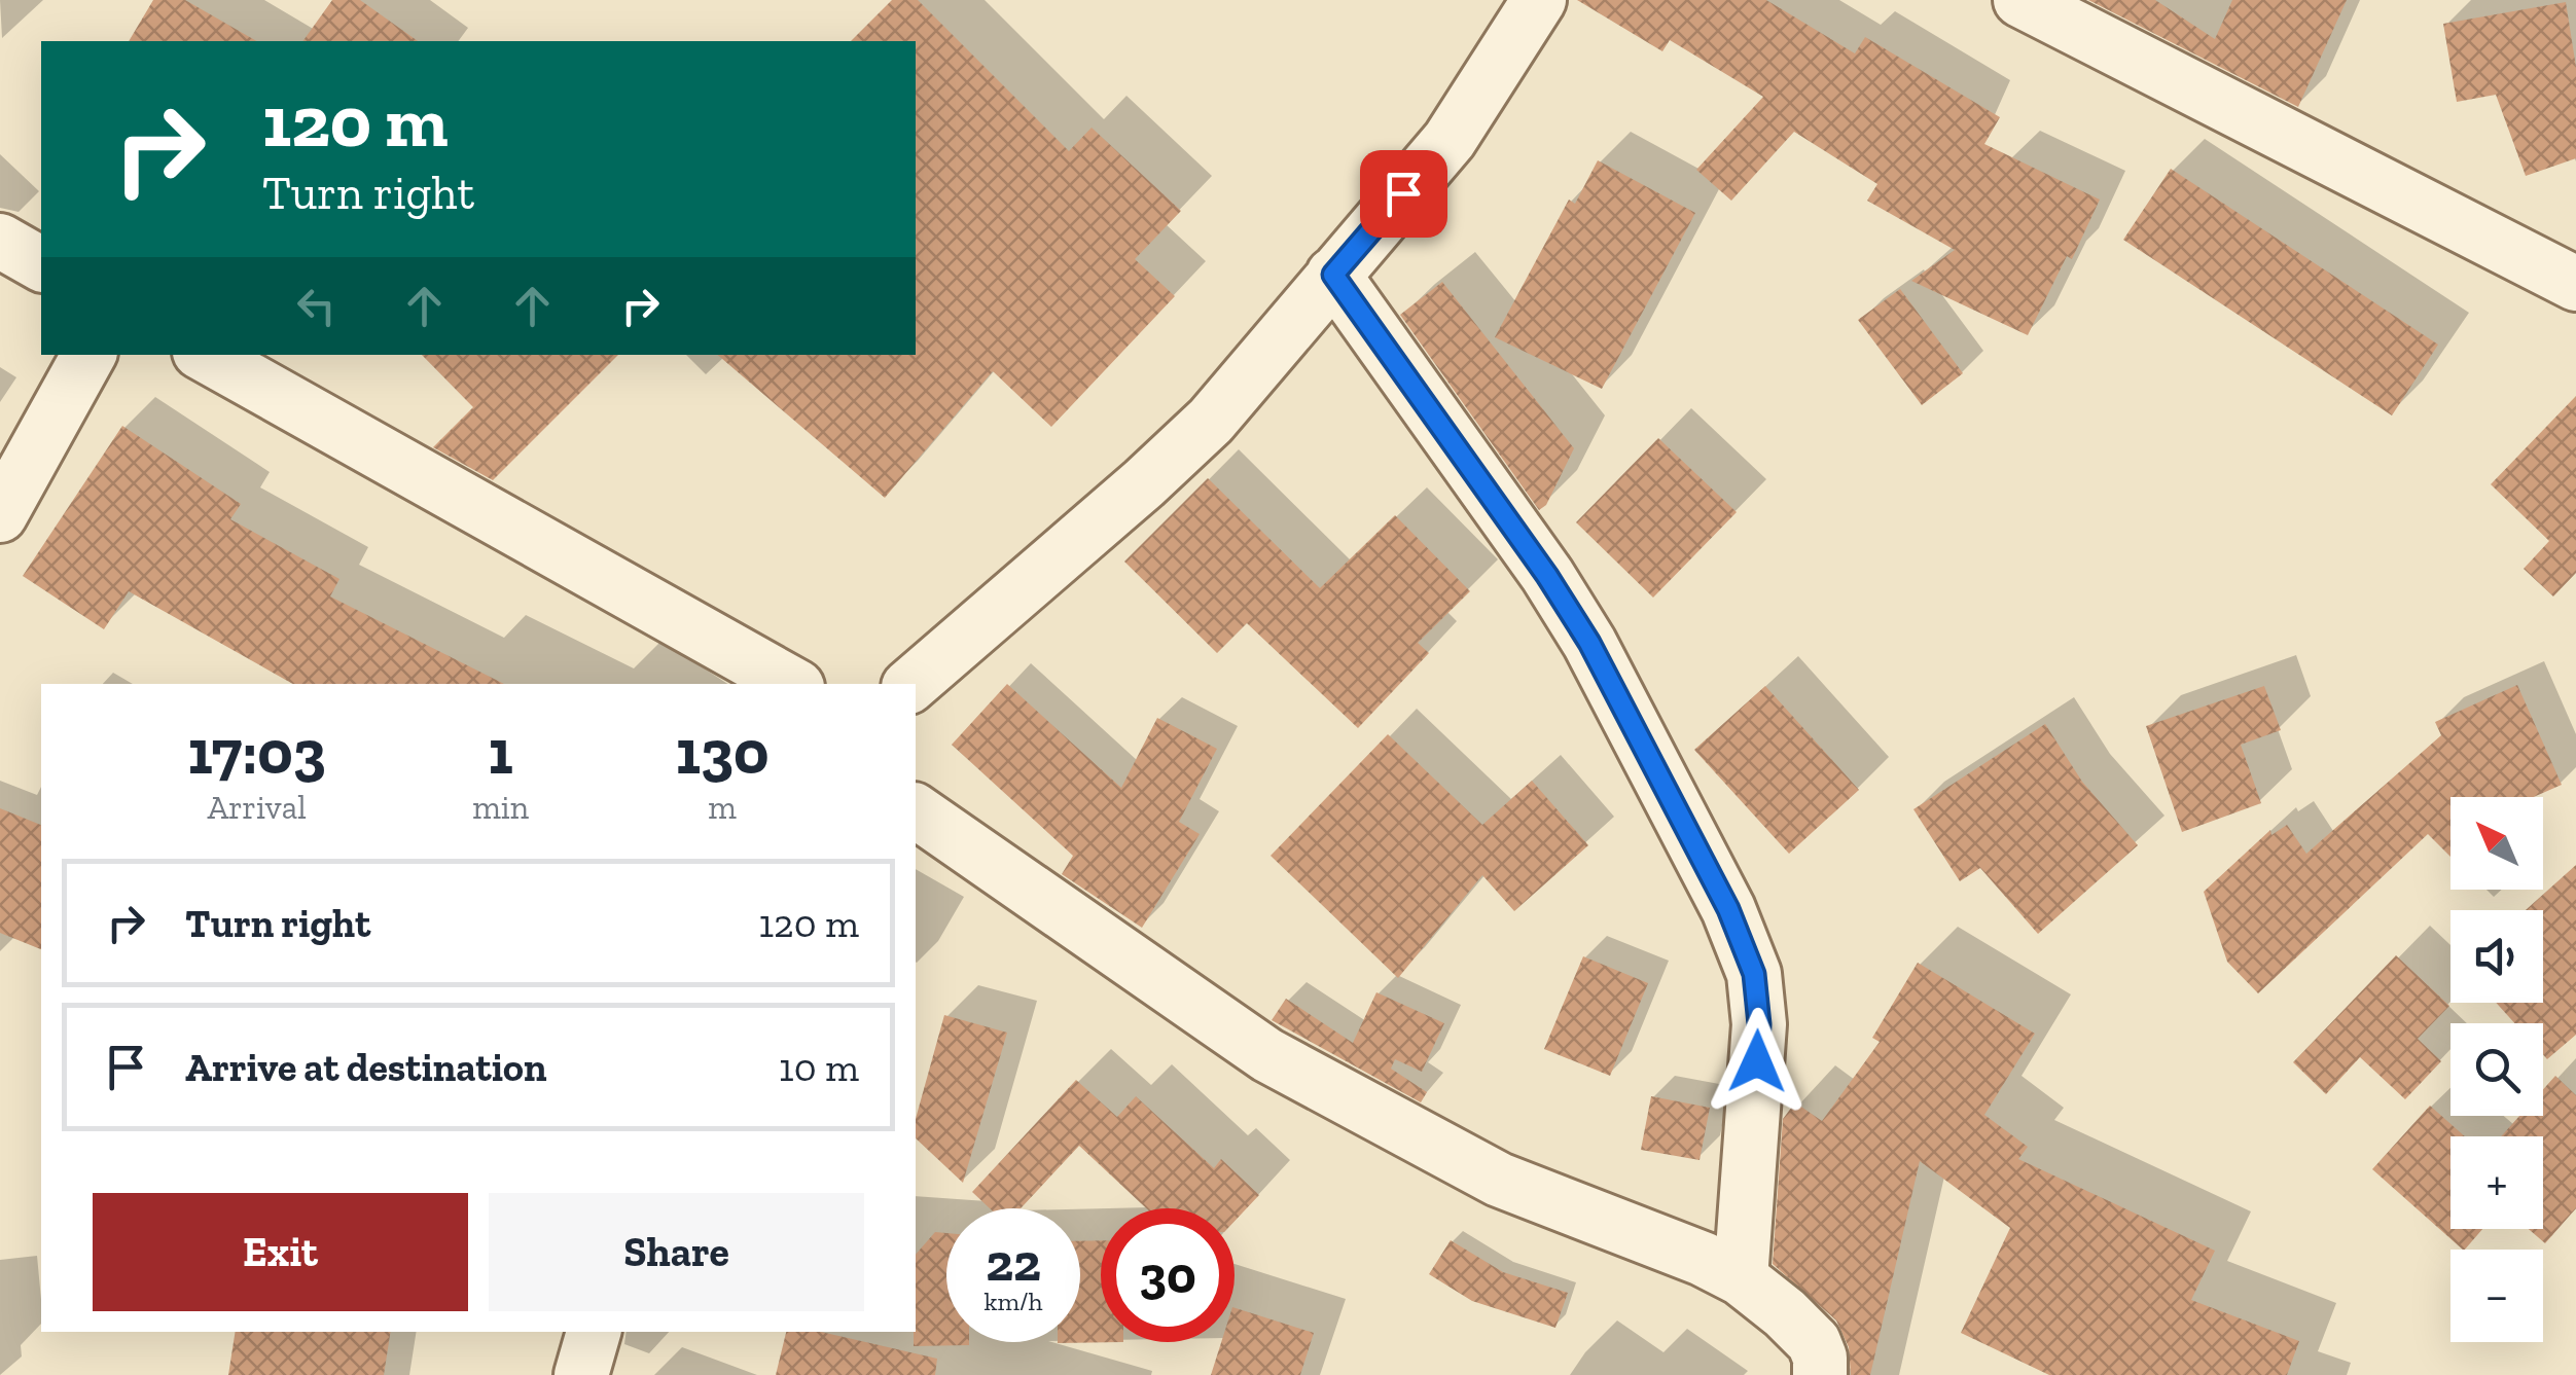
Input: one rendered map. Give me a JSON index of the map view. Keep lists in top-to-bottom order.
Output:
{
  "north": "top left",
  "page": {
    "turn": ["120 m", "Turn right"],
    "eta": [
      "17:03",
      "Arrival",
      "1",
      "min",
      "130",
      "m"
    ],
    "map_buttons": ["+", "−"],
    "list": [
      {
        "name": "Turn right",
        "value": "120 m"
      },
      {
        "name": "Arrive at destination",
        "value": "10 m"
      }
    ],
    "buttons": ["Exit", "Share"],
    "speed": "22 km/h",
    "limit": "30"
  }
}
